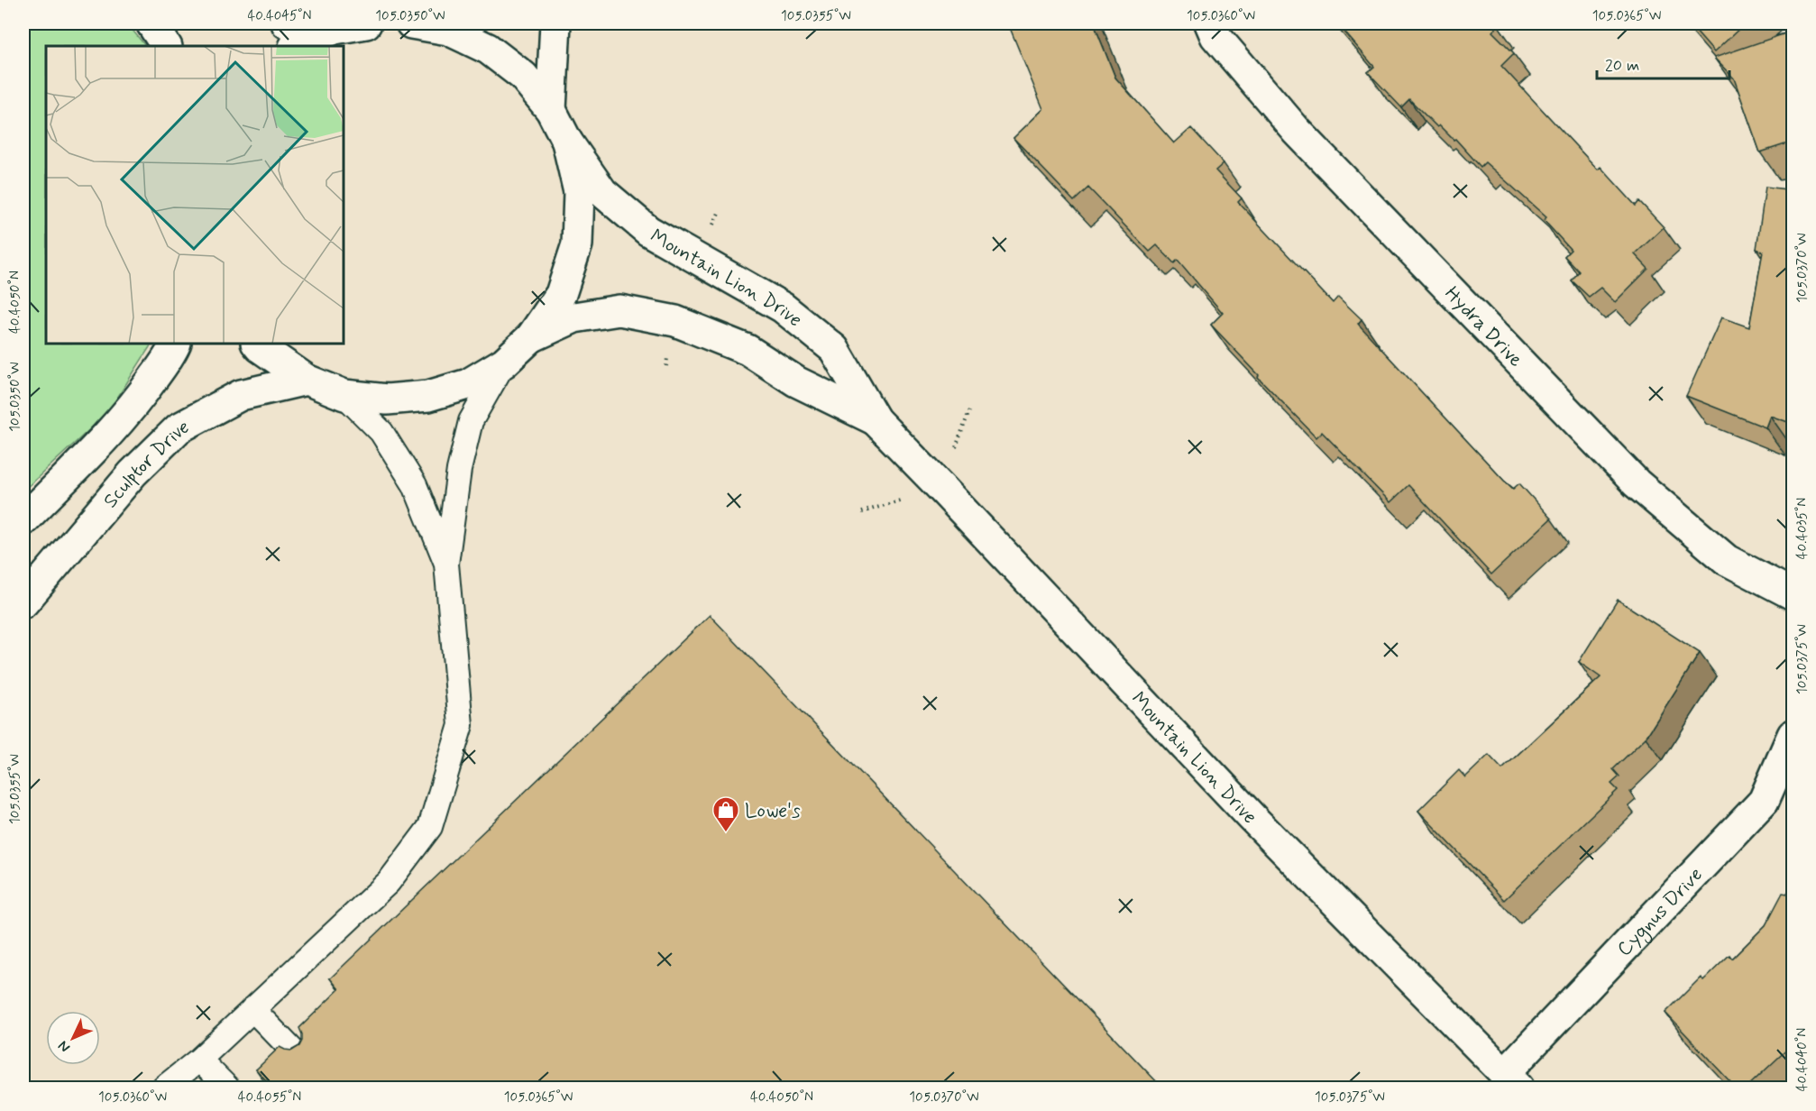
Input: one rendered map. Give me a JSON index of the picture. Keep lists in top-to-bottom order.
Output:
{
  "streets": {
    "street": [
      "Mountain Lion Drive",
      "Hydra Drive",
      "Sculptor Drive",
      "Cygnus Drive"
    ]
  },
  "crossings": [
    ["Mountain Lion Drive", "Cygnus Drive"]
  ],
  "places": {
    "shop": ["Lowe's"]
  },
  "scale_bar": "20 m",
  "north": "bottom left",
  "coordinates": [
    "40.4045°N",
    "105.0350°W",
    "105.0355°W",
    "105.0360°W",
    "105.0365°W",
    "105.0370°W",
    "40.4050°N",
    "40.4035°N",
    "105.0375°W",
    "40.4040°N",
    "40.4055°N"
  ]
}
